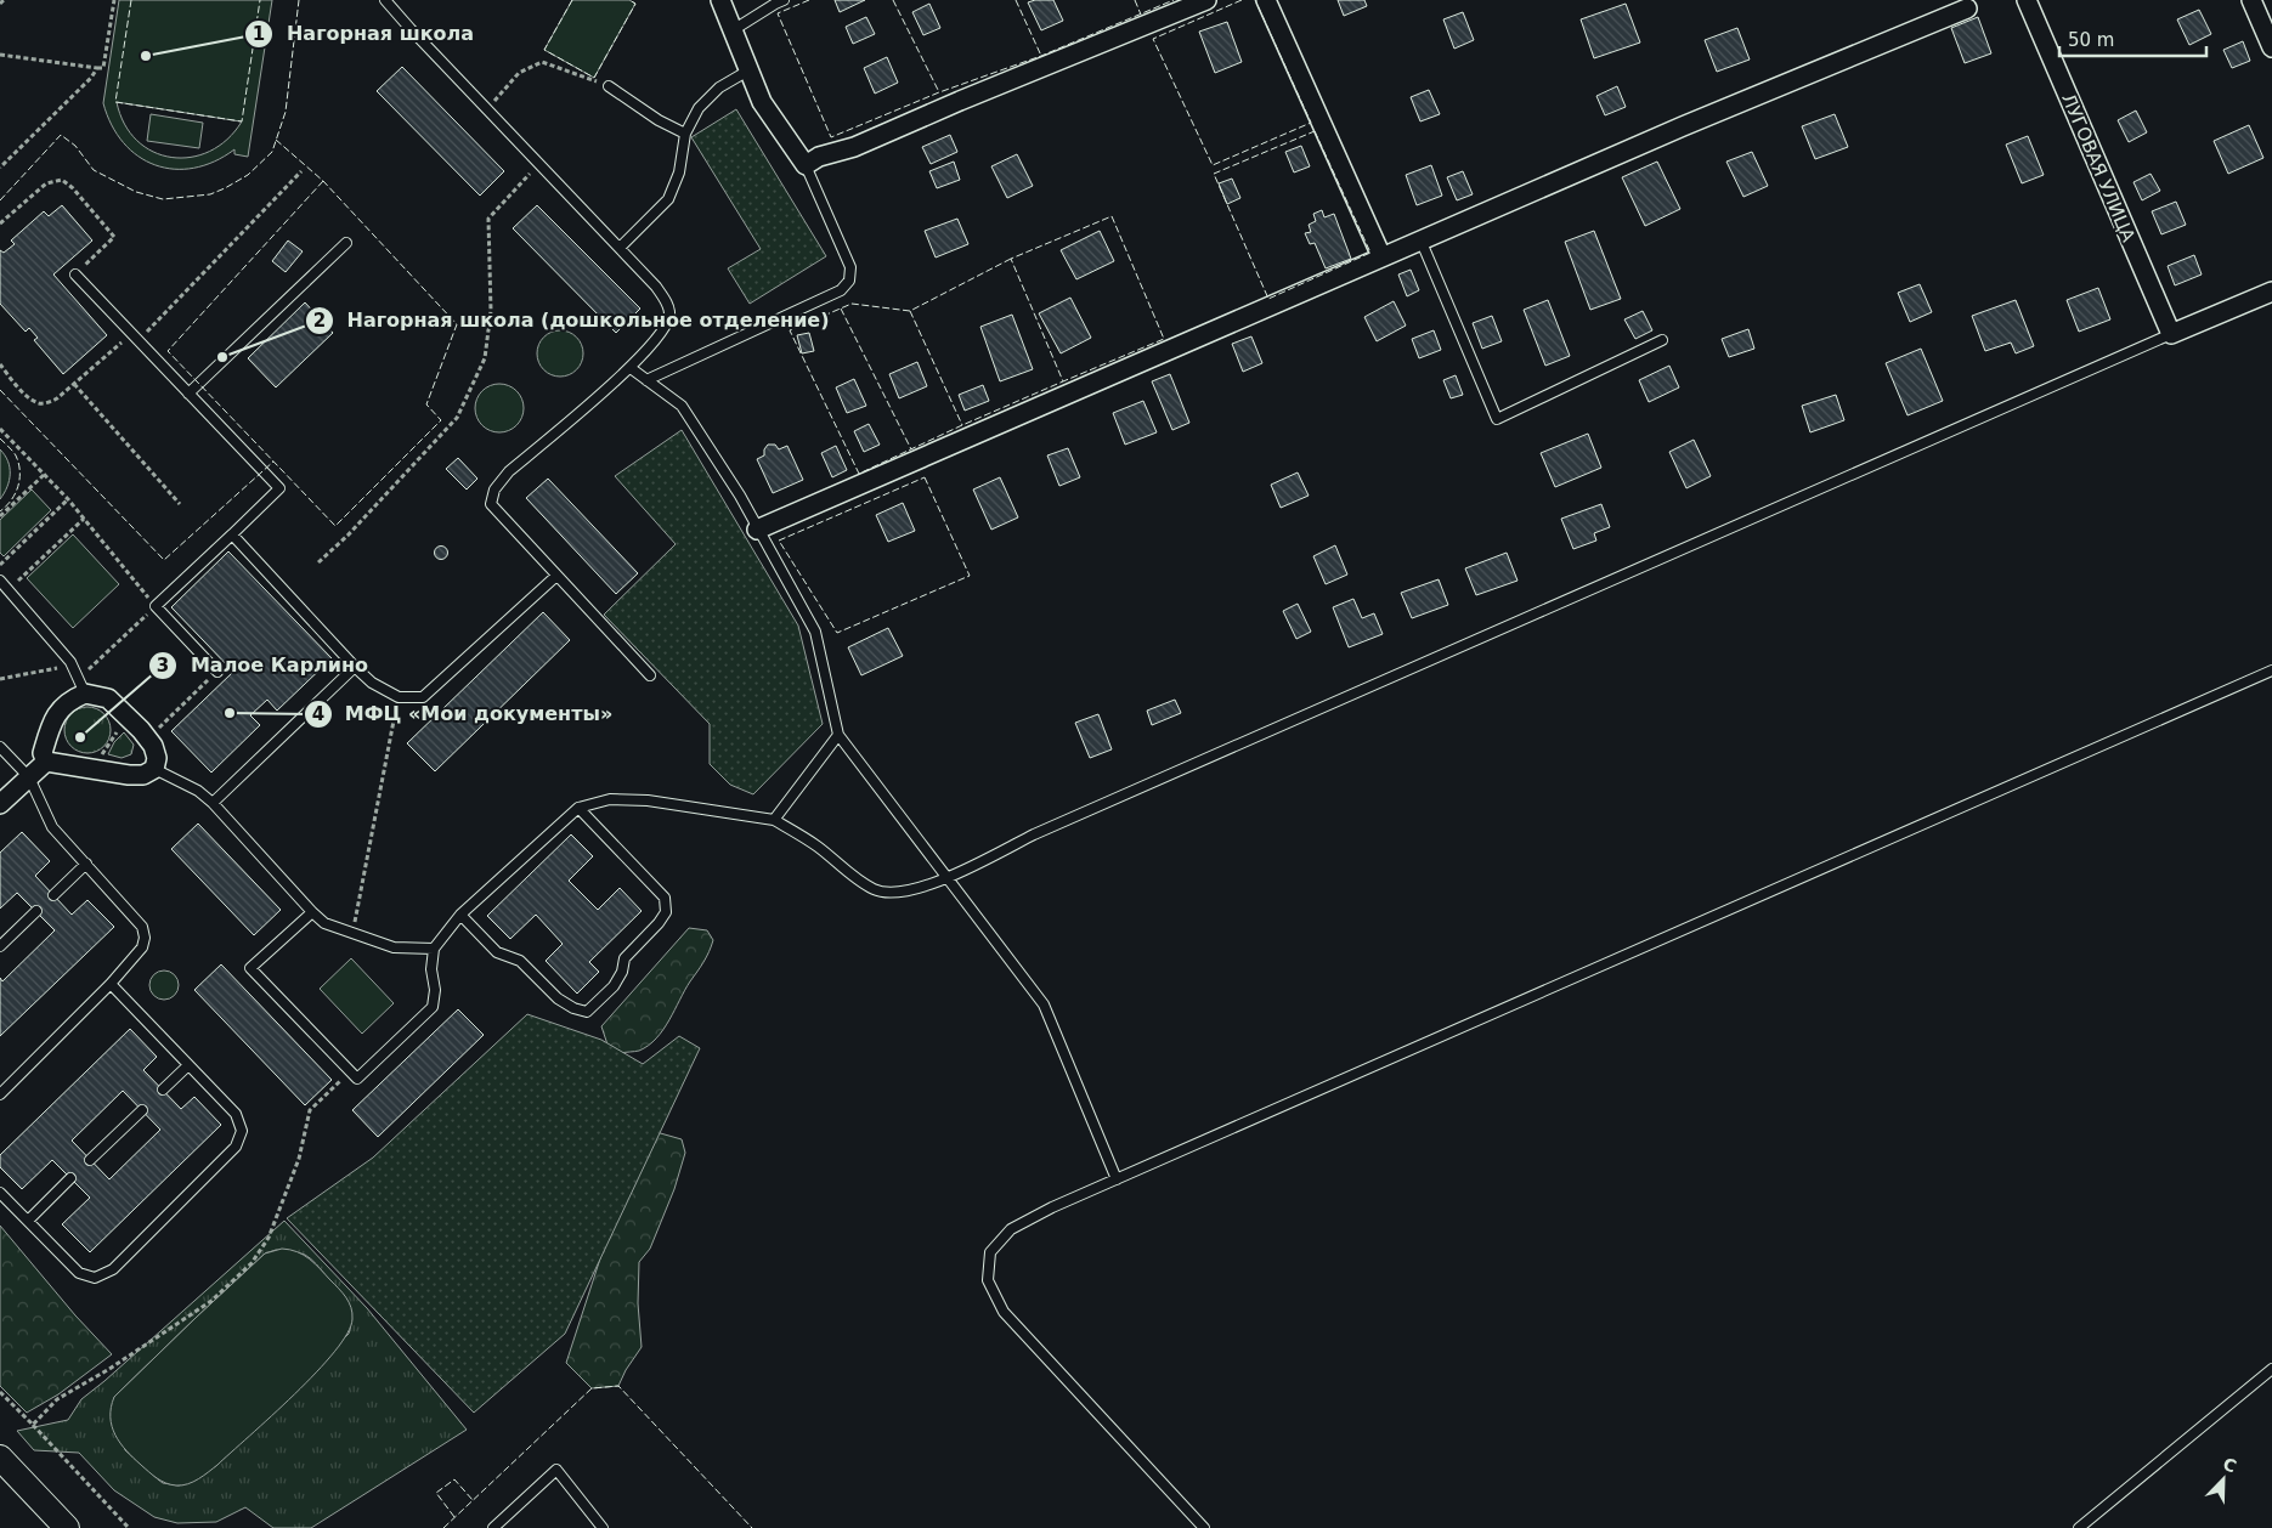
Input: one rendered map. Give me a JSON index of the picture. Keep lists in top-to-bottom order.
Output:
{
  "streets": {
    "street": ["ЛУГОВАЯ УЛИЦА"]
  },
  "places": [
    "Нагорная школа",
    "Нагорная школа (дошкольное отделение)",
    "МФЦ «Мои документы»",
    "Малое Карлино"
  ],
  "scale_bar": "50 m",
  "north": "top right"
}
